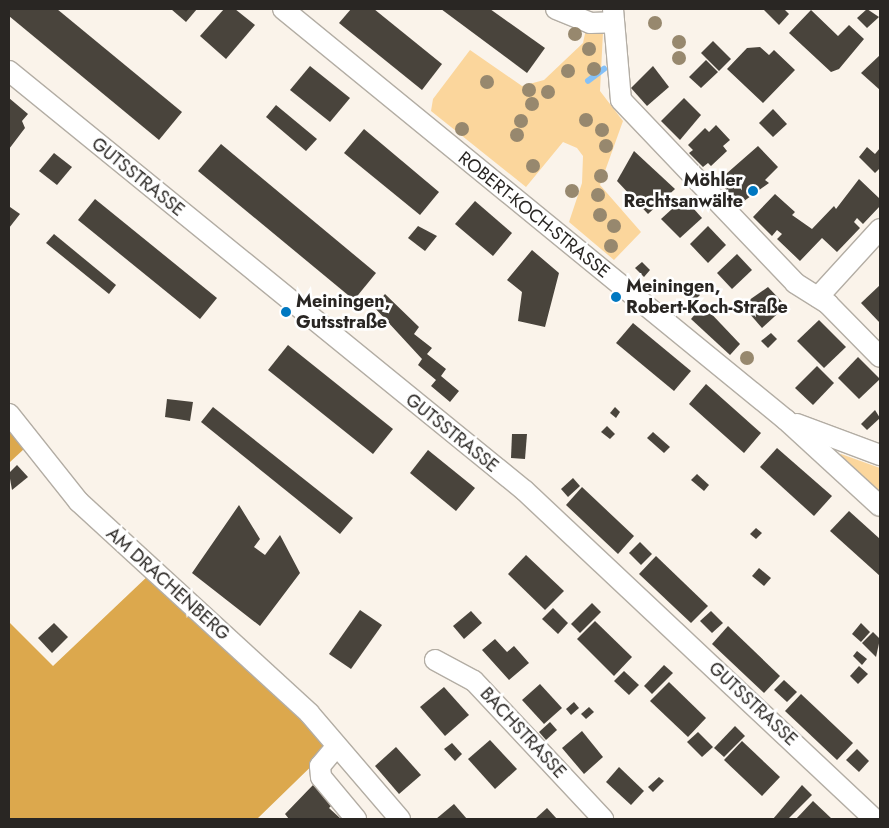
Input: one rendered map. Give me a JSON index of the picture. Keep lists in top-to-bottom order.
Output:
{
  "streets": {
    "street": [
      "GUTSSTRASSE",
      "ROBERT-KOCH-STRASSE",
      "AM DRACHENBERG",
      "BACHSTRASSE"
    ]
  },
  "places": ["Möhler Rechtsanwälte", "Meiningen, Robert-Koch-Straße", "Meiningen, Gutsstraße"]
}
